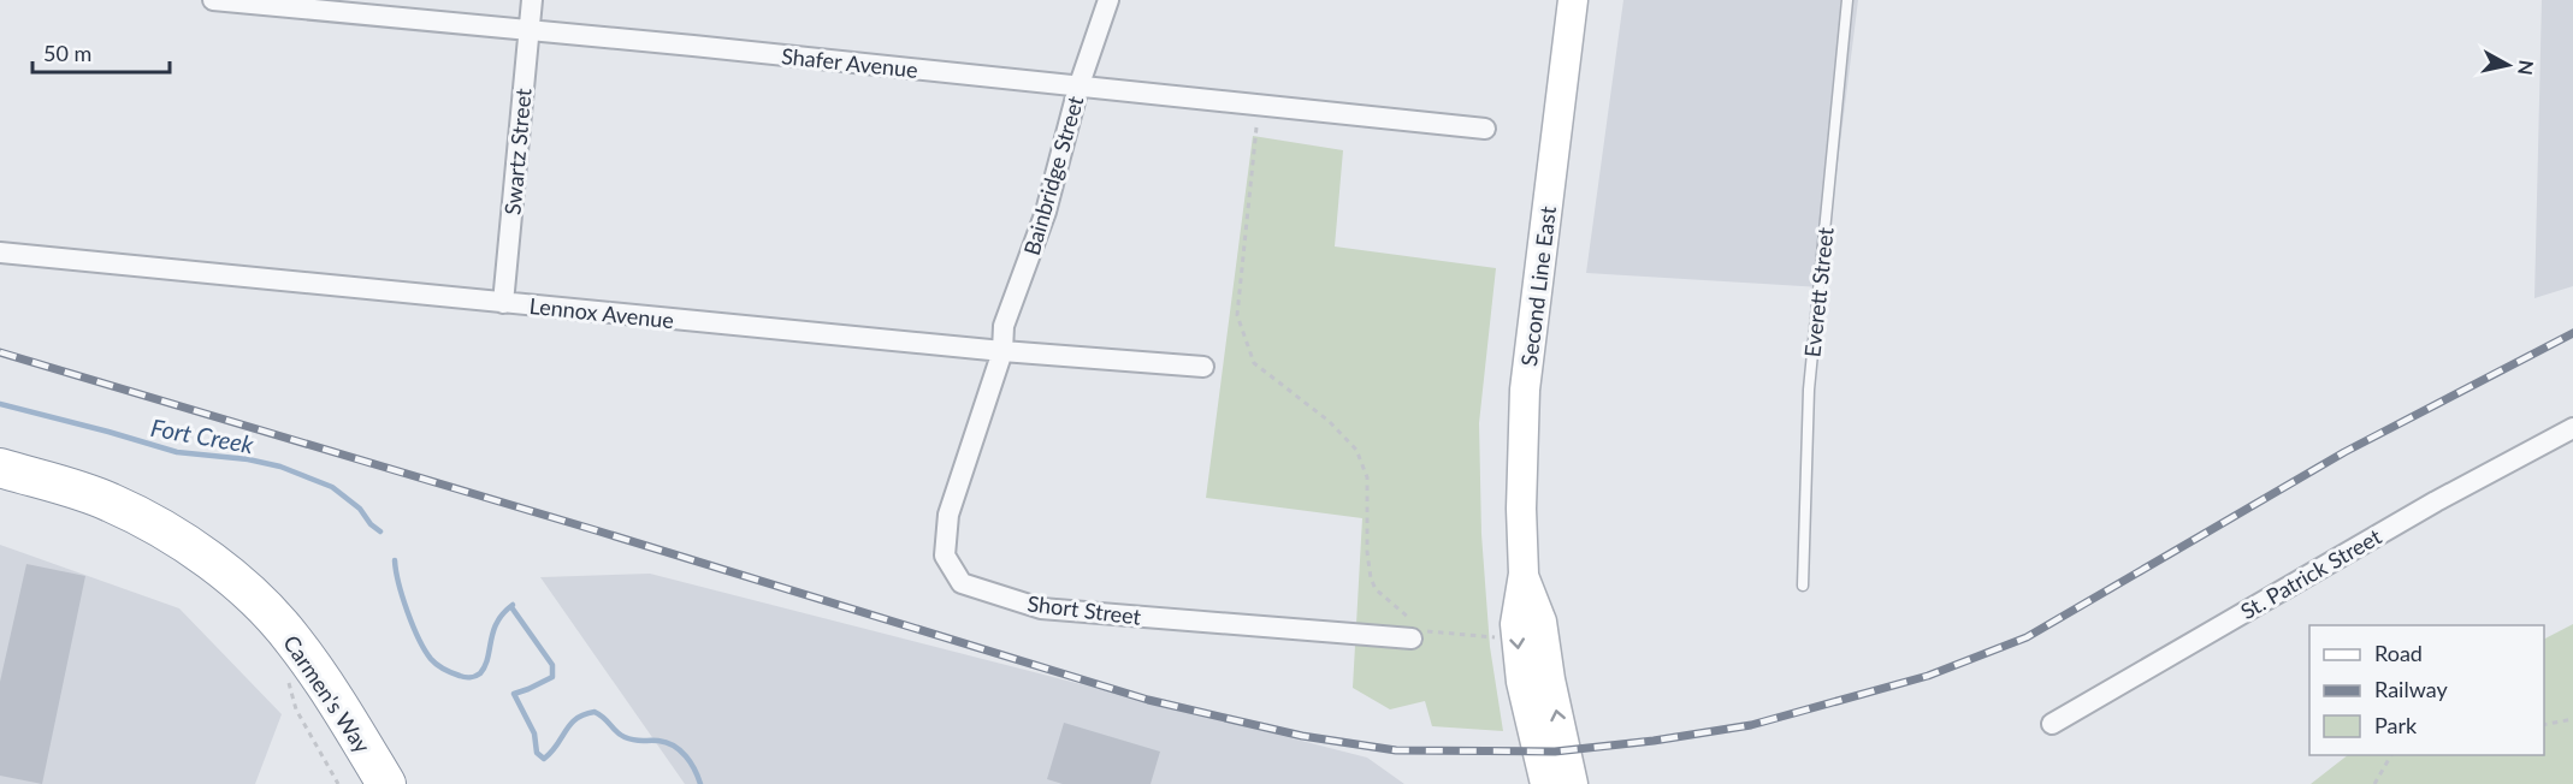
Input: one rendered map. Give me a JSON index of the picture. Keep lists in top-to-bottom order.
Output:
{
  "streets": {
    "highway": ["Carmen's Way"],
    "main road": ["Second Line East"],
    "street": [
      "Shafer Avenue",
      "Swartz Street",
      "Bainbridge Street",
      "Lennox Avenue",
      "St. Patrick Street",
      "Short Street"
    ],
    "lane": ["Everett Street"]
  },
  "crossings": [
    ["Shafer Avenue", "Swartz Street"],
    ["Shafer Avenue", "Bainbridge Street"],
    ["Swartz Street", "Lennox Avenue"],
    ["Bainbridge Street", "Lennox Avenue"],
    ["Bainbridge Street", "Short Street"],
    ["Lennox Avenue", "Short Street"]
  ],
  "water": ["Fort Creek"],
  "legend": ["Road", "Railway", "Park"],
  "scale_bar": "50 m",
  "north": "right"
}
